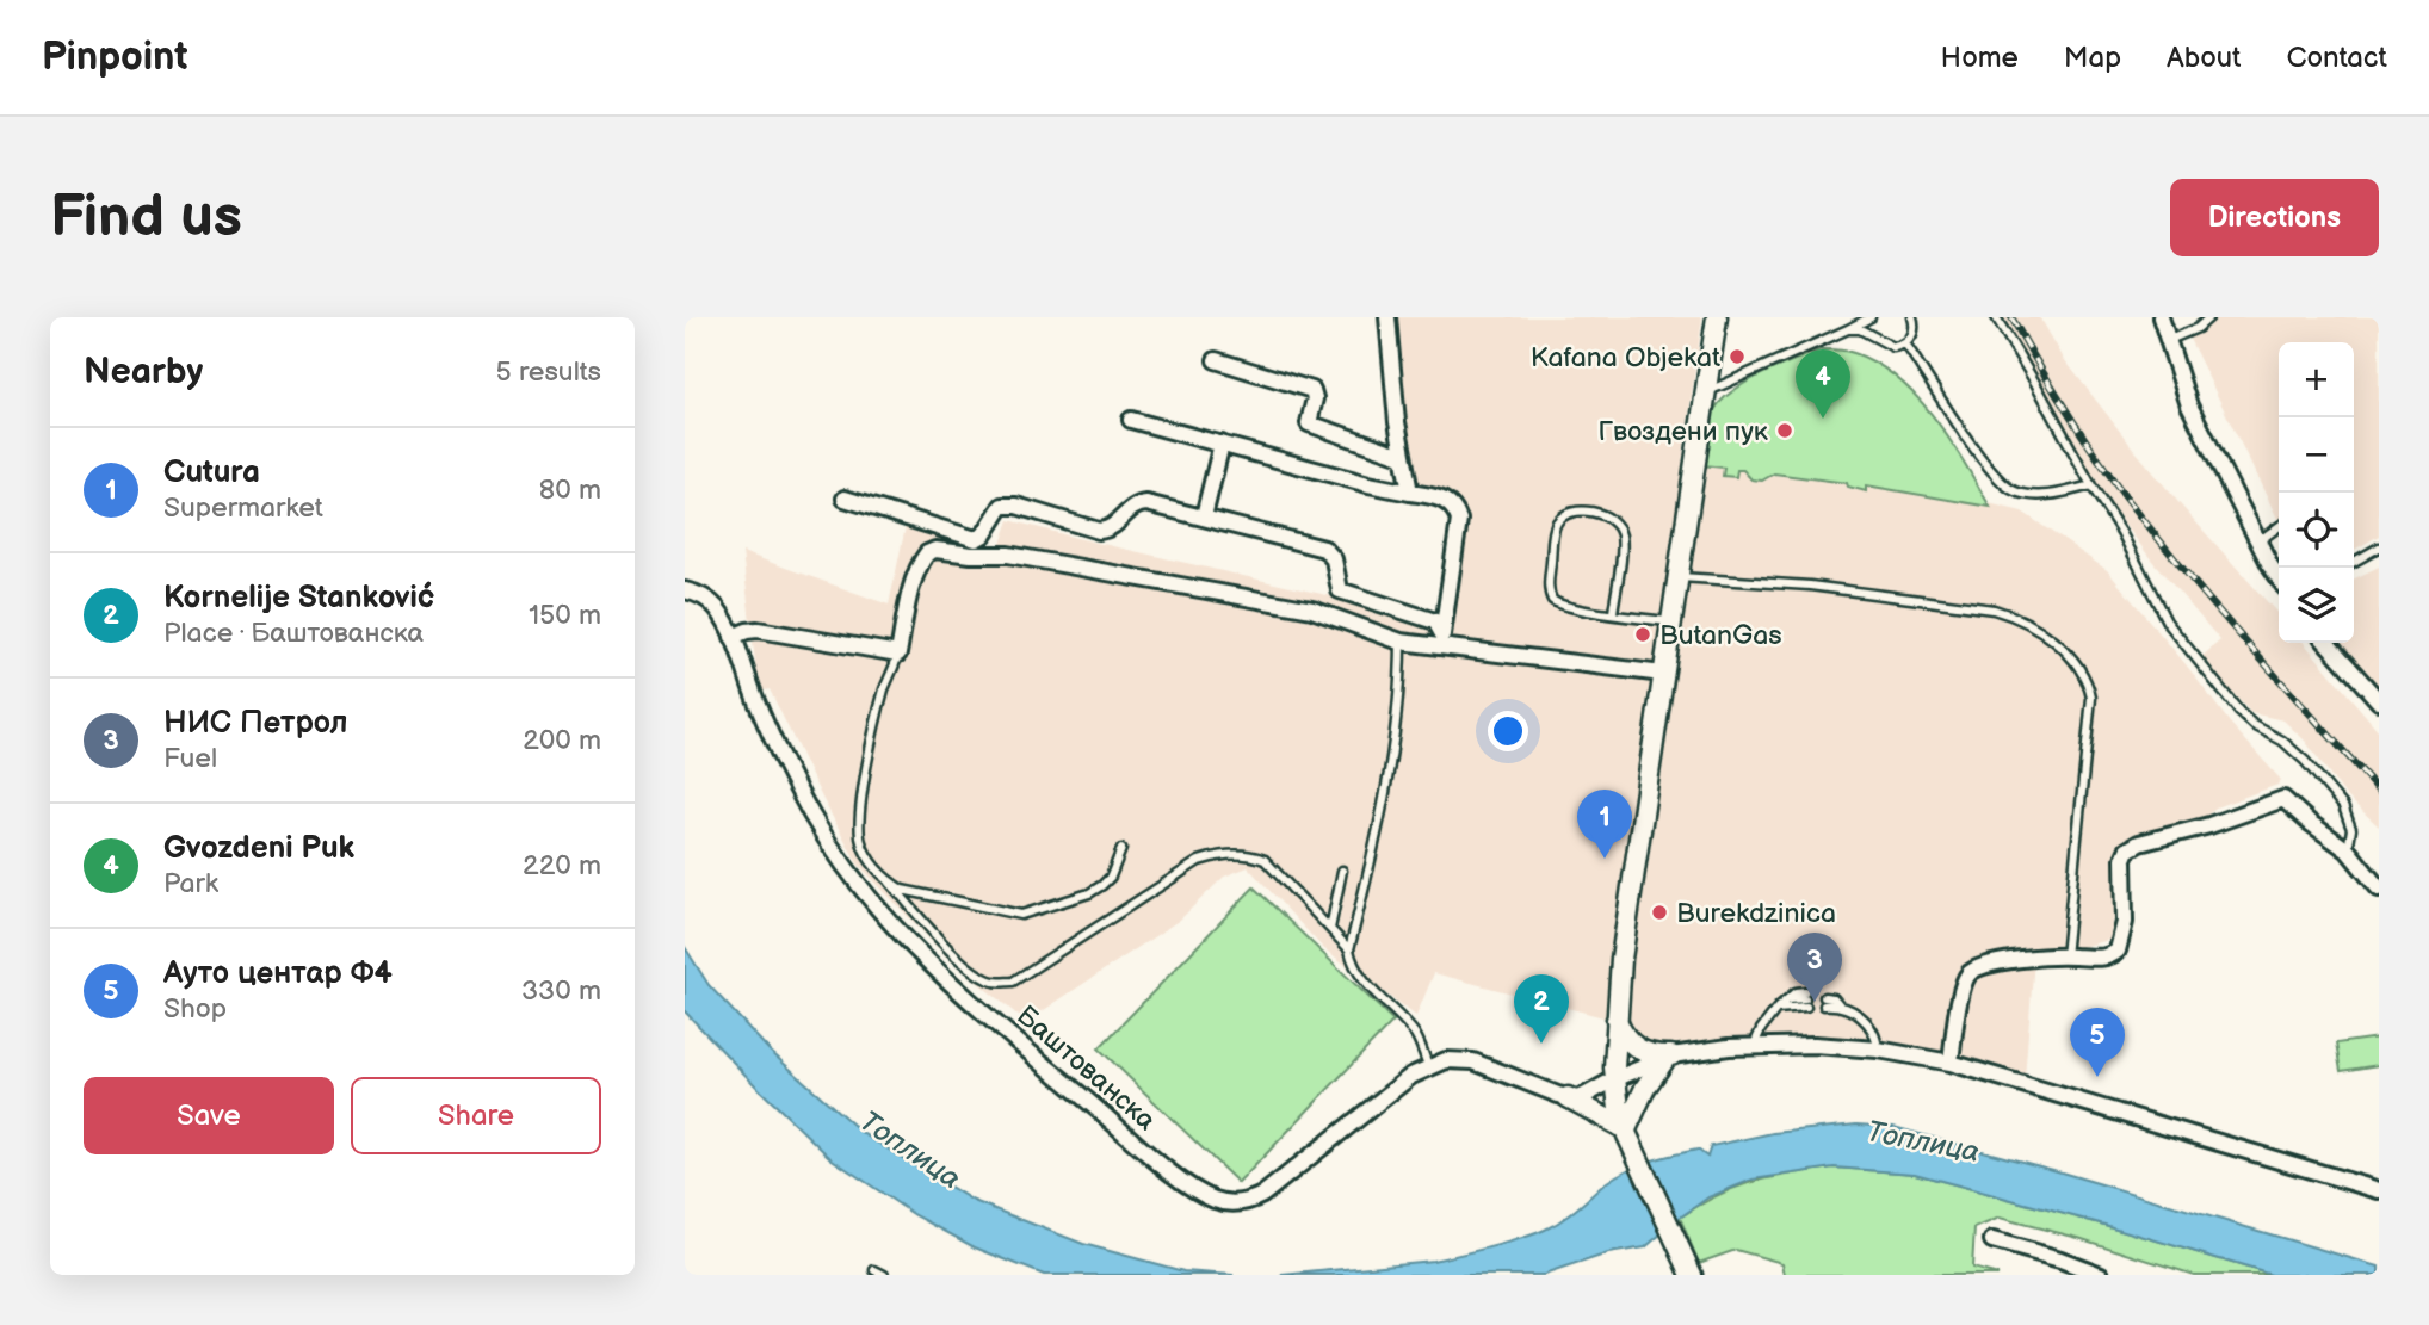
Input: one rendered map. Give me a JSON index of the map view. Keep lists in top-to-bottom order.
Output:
{
  "streets": {
    "street": ["Баштованска"]
  },
  "water": ["Топлица"],
  "places": [
    "Kafana Objekat",
    "Гвоздени пук",
    "ButanGas",
    "Burekdzinica"
  ],
  "page": {
    "header": "Pinpoint",
    "nav": [
      "Home",
      "Map",
      "About",
      "Contact"
    ],
    "buttons": [
      "Directions",
      ["Save", "Share"]
    ],
    "title": "Find us",
    "heading": ["Nearby", "5 results"],
    "map_buttons": ["+", "−"],
    "pins": [
      "4",
      "1",
      "3",
      "2",
      "5"
    ],
    "list": [
      {
        "mark": "1",
        "name": "Cutura",
        "note": "Supermarket",
        "value": "80 m"
      },
      {
        "mark": "2",
        "name": "Kornelije Stanković",
        "note": "Place · Баштованска",
        "value": "150 m"
      },
      {
        "mark": "3",
        "name": "НИС Петрол",
        "note": "Fuel",
        "value": "200 m"
      },
      {
        "mark": "4",
        "name": "Gvozdeni Puk",
        "note": "Park",
        "value": "220 m"
      },
      {
        "mark": "5",
        "name": "Ауто центар Ф4",
        "note": "Shop",
        "value": "330 m"
      }
    ]
  }
}
